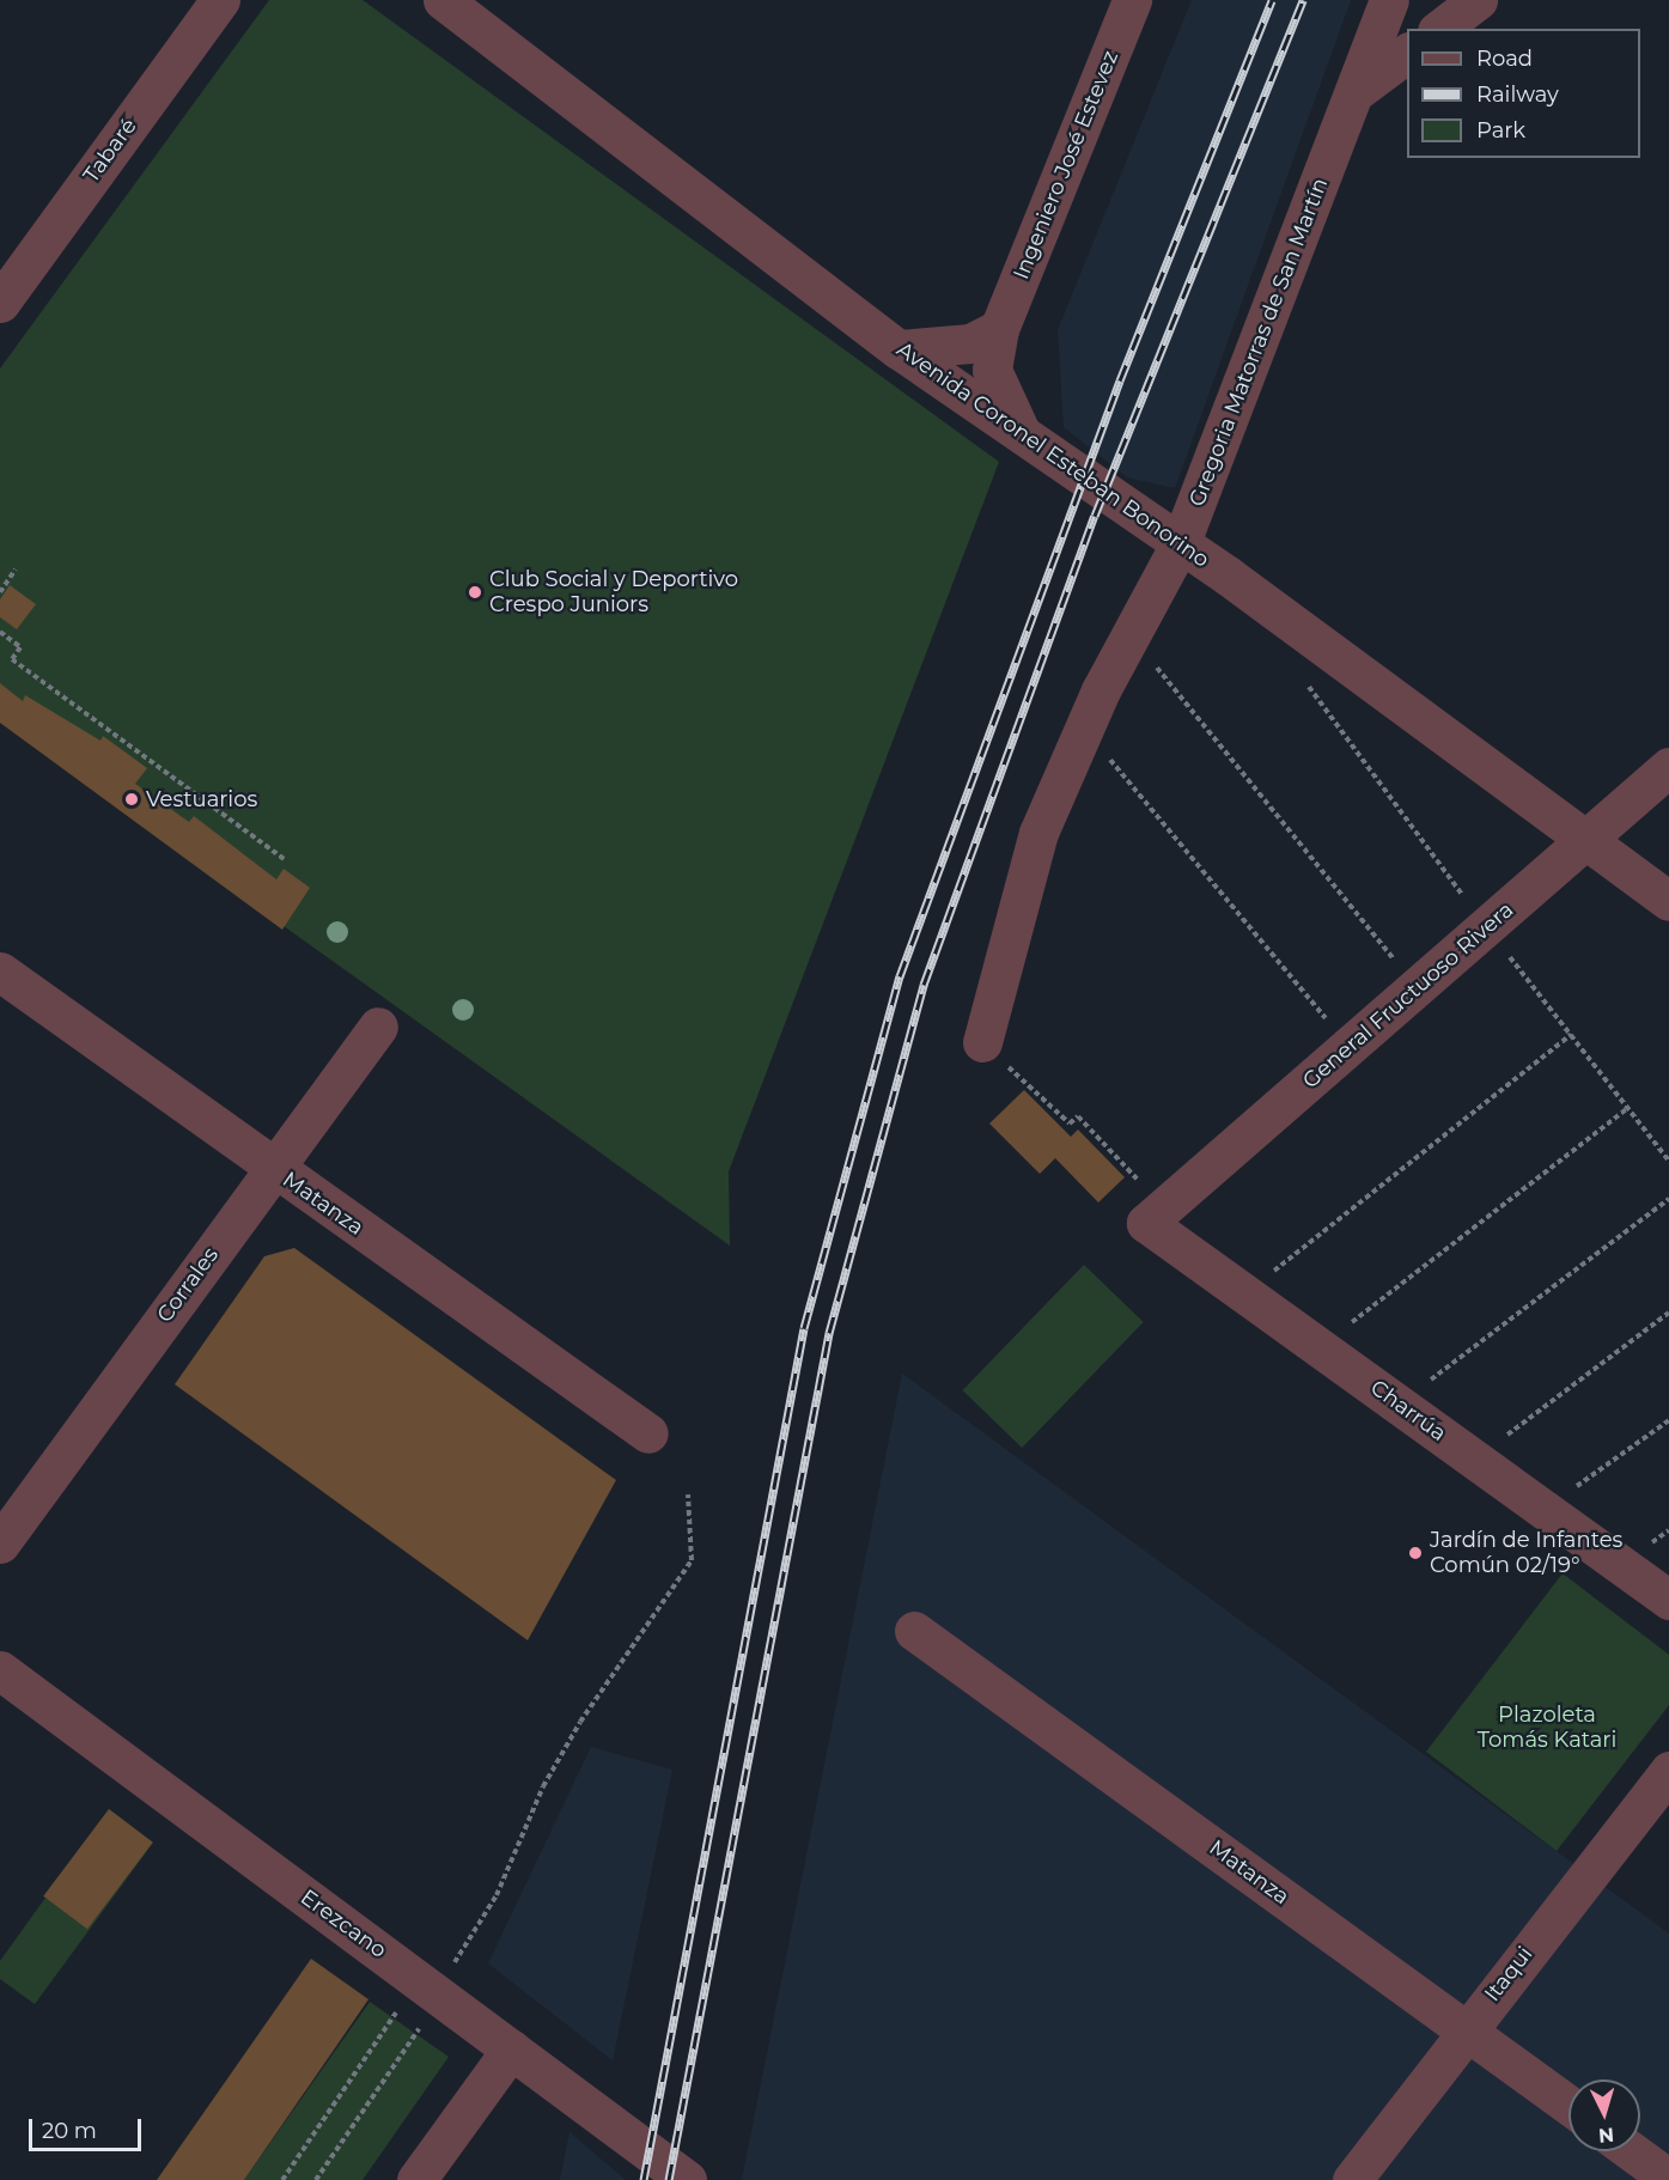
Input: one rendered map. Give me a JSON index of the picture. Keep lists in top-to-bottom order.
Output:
{
  "streets": {
    "street": [
      "Tabaré",
      "Ingeniero José Estevez",
      "Gregoria Matorras de San Martín",
      "Avenida Coronel Esteban Bonorino",
      "General Fructuoso Rivera",
      "Matanza",
      "Corrales",
      "Charrúa",
      "Erezcano",
      "Itaqui"
    ]
  },
  "crossings": [
    ["Ingeniero José Estevez", "Avenida Coronel Esteban Bonorino"],
    ["Gregoria Matorras de San Martín", "Avenida Coronel Esteban Bonorino"],
    ["Avenida Coronel Esteban Bonorino", "General Fructuoso Rivera"],
    ["General Fructuoso Rivera", "Charrúa"],
    ["Matanza", "Corrales"],
    ["Matanza", "Itaqui"]
  ],
  "parks": ["Plazoleta Tomás Katari"],
  "places": ["Club Social y Deportivo Crespo Juniors", "Vestuarios", "Jardín de Infantes Común 02/19°"],
  "legend": ["Road", "Railway", "Park"],
  "scale_bar": "20 m",
  "north": "bottom"
}
